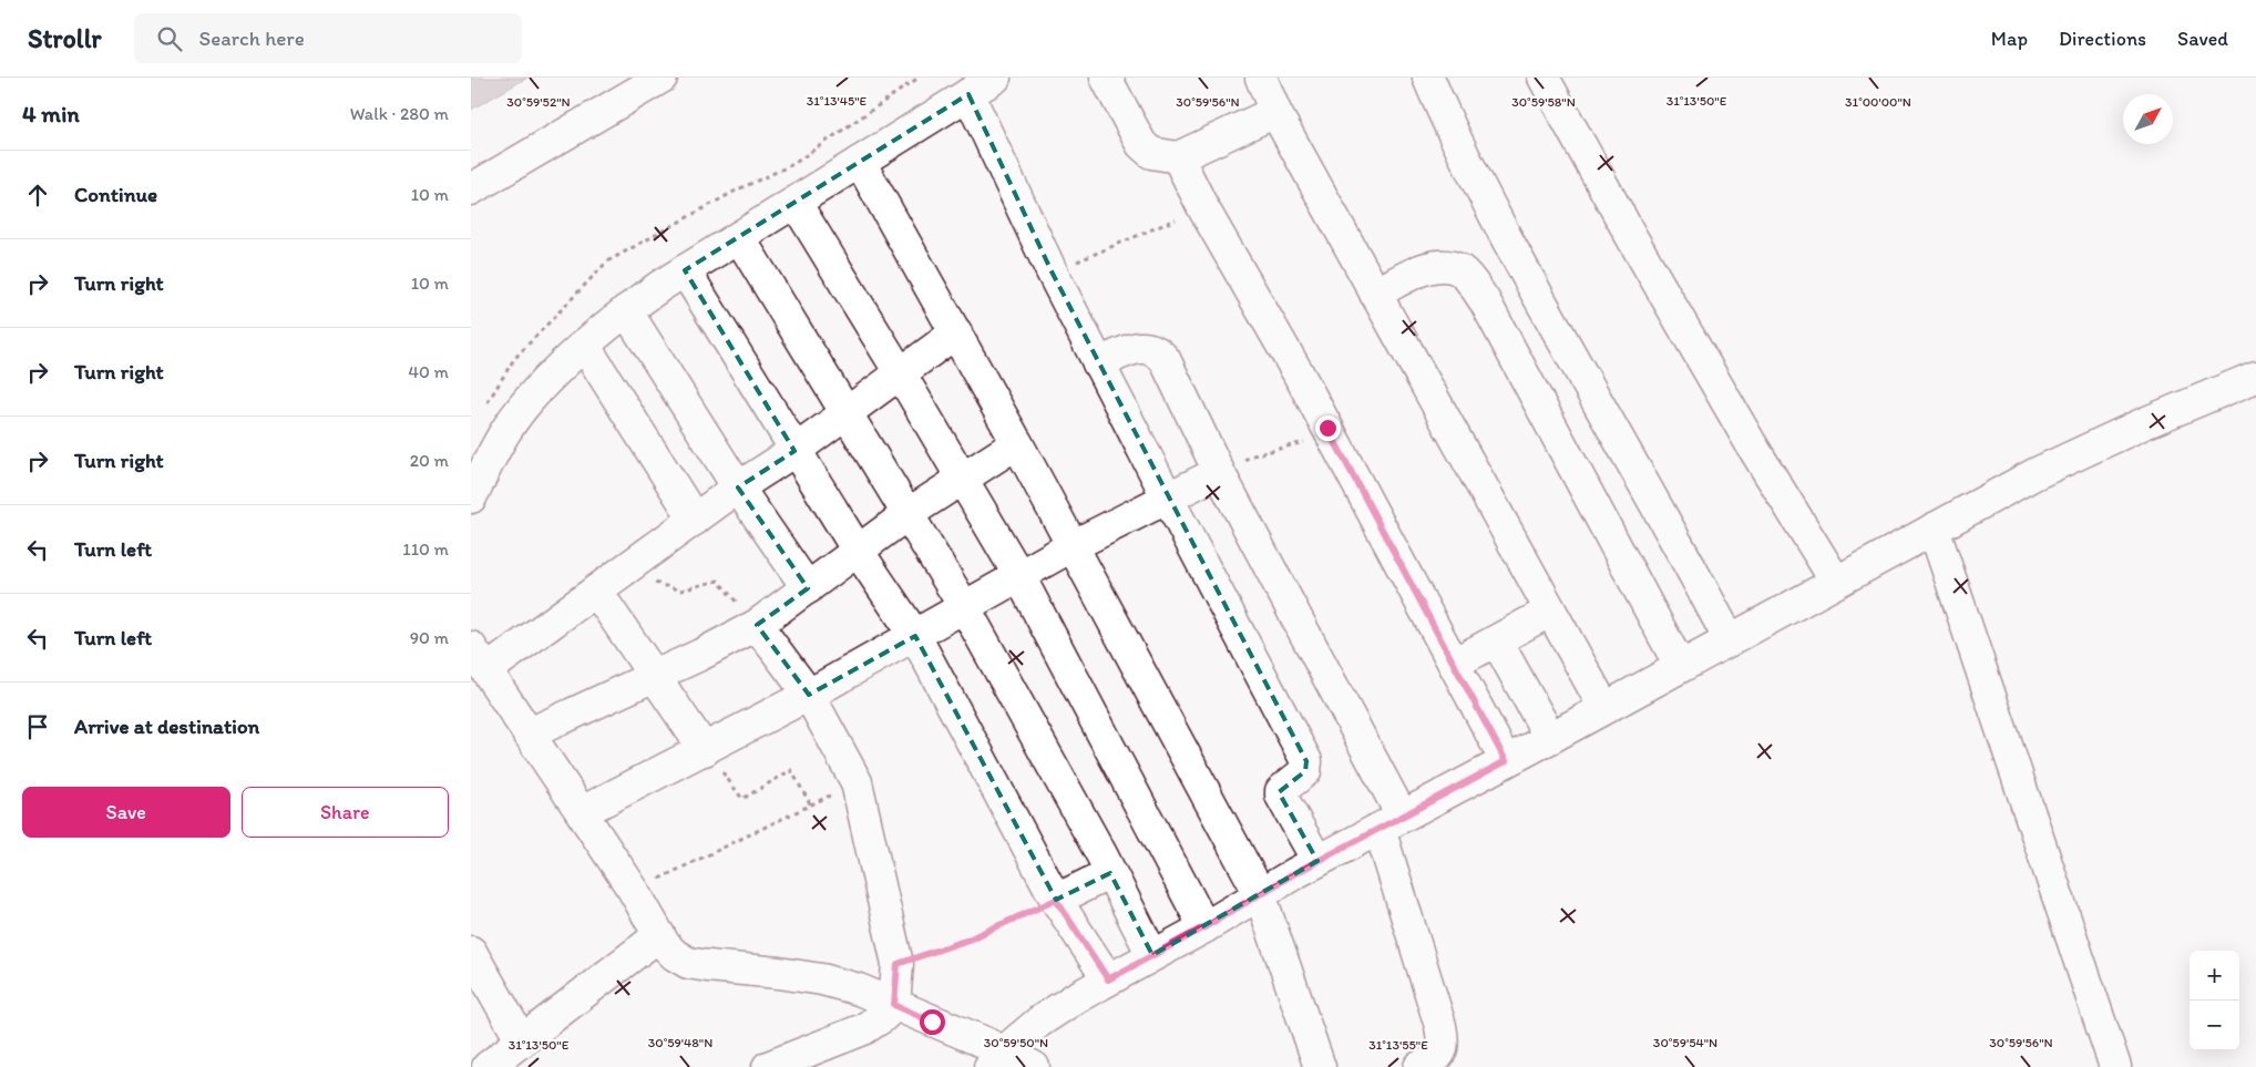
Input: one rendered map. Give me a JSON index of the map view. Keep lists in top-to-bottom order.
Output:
{
  "north": "top right",
  "page": {
    "header": "Strollr",
    "search": "Search here",
    "nav": ["Map", "Directions", "Saved"],
    "heading": ["4 min", "Walk · 280 m"],
    "list": [
      ["Continue", "10 m"],
      ["Turn right", "10 m"],
      ["Turn right", "40 m"],
      ["Turn right", "20 m"],
      ["Turn left", "110 m"],
      ["Turn left", "90 m"],
      "Arrive at destination"
    ],
    "buttons": ["Save", "Share"],
    "map_buttons": ["+", "−"]
  },
  "coordinates": [
    "31°13'45\"E",
    "31°13'50\"E",
    "30°59'52\"N",
    "30°59'56\"N",
    "30°59'58\"N",
    "31°00'00\"N",
    "30°59'48\"N",
    "30°59'50\"N",
    "30°59'54\"N",
    "31°13'55\"E"
  ]
}
